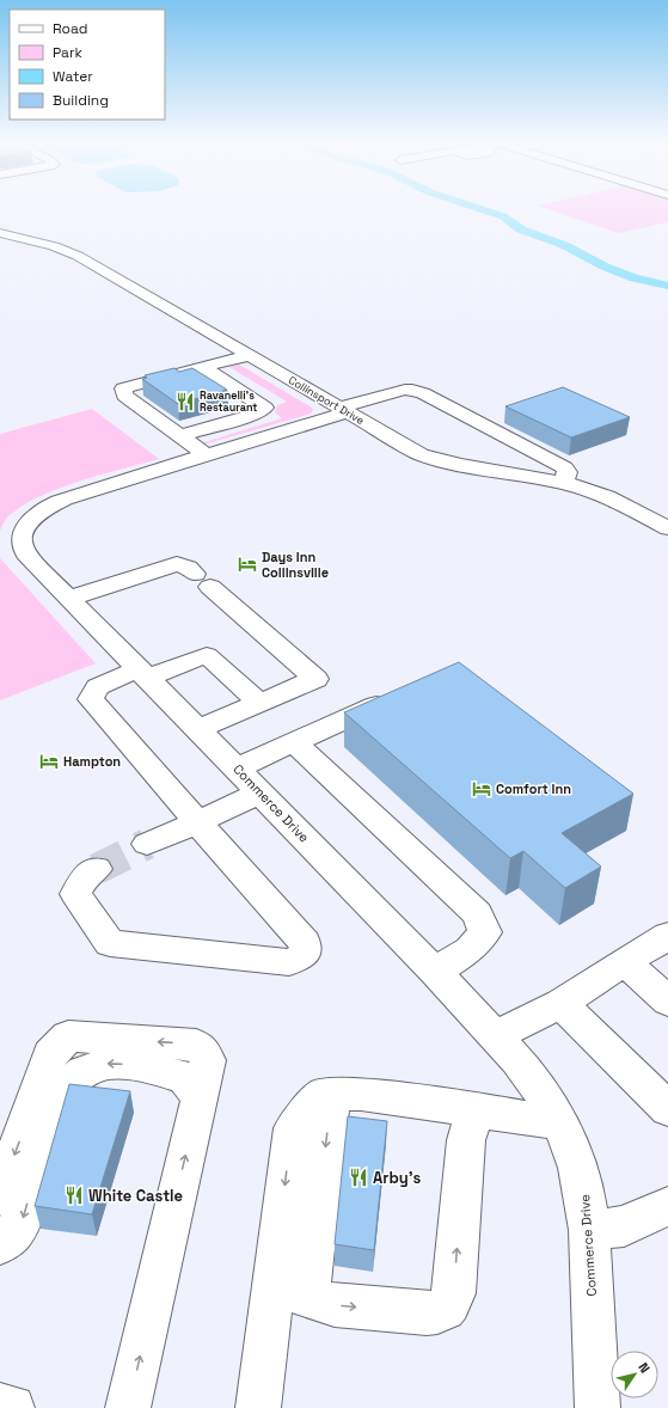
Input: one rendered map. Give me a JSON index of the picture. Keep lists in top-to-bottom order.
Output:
{
  "streets": {
    "street": ["Collinsport Drive", "Commerce Drive"]
  },
  "crossings": [
    ["Collinsport Drive", "Commerce Drive"]
  ],
  "places": {
    "restaurant": ["Ravanelli's Restaurant", "Arby's", "White Castle"],
    "hotel": ["Days Inn Collinsville", "Hampton", "Comfort Inn"]
  },
  "legend": [
    "Road",
    "Park",
    "Water",
    "Building"
  ],
  "north": "top right"
}
